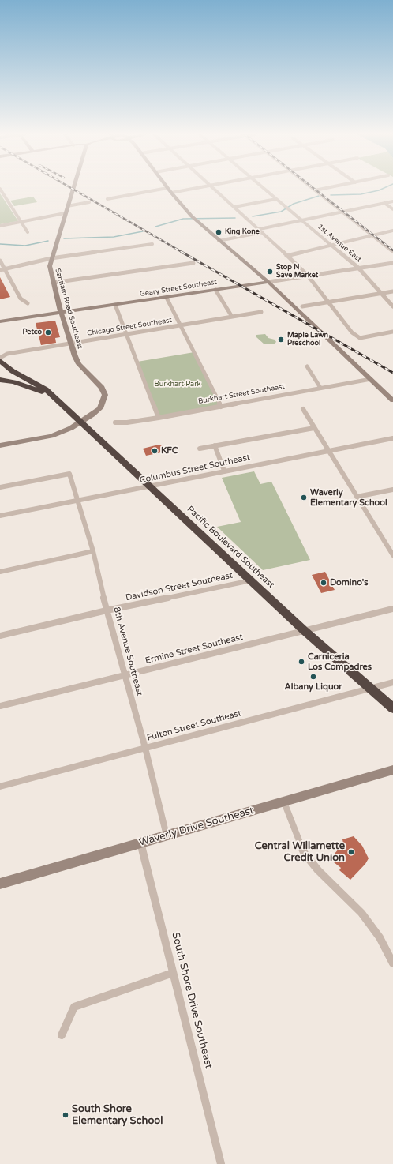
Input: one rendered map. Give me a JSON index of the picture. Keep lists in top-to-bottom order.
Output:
{
  "streets": {
    "highway": ["Pacific Boulevard Southeast"],
    "main road": ["Geary Street Southeast", "Santiam Road Southeast", "Waverly Drive Southeast"],
    "street": [
      "1st Avenue East",
      "Chicago Street Southeast",
      "Burkhart Street Southeast",
      "Columbus Street Southeast",
      "Davidson Street Southeast",
      "Ermine Street Southeast",
      "8th Avenue Southeast",
      "Fulton Street Southeast",
      "South Shore Drive Southeast"
    ]
  },
  "crossings": [
    ["1st Avenue East", "Geary Street Southeast"],
    ["Geary Street Southeast", "Santiam Road Southeast"],
    ["Santiam Road Southeast", "Chicago Street Southeast"],
    ["Santiam Road Southeast", "Pacific Boulevard Southeast"],
    ["Columbus Street Southeast", "Pacific Boulevard Southeast"],
    ["Columbus Street Southeast", "8th Avenue Southeast"],
    ["Pacific Boulevard Southeast", "Davidson Street Southeast"],
    ["Pacific Boulevard Southeast", "Ermine Street Southeast"],
    ["Pacific Boulevard Southeast", "Fulton Street Southeast"],
    ["Davidson Street Southeast", "8th Avenue Southeast"],
    ["Ermine Street Southeast", "8th Avenue Southeast"],
    ["8th Avenue Southeast", "Fulton Street Southeast"],
    ["8th Avenue Southeast", "Waverly Drive Southeast"],
    ["Waverly Drive Southeast", "South Shore Drive Southeast"]
  ],
  "parks": ["Burkhart Park"],
  "places": [
    "King Kone",
    "Stop N Save Market",
    "Petco",
    "Maple Lawn Preschool",
    "KFC",
    "Waverly Elementary School",
    "Domino's",
    "Carniceria Los Compadres",
    "Albany Liquor",
    "Central Willamette Credit Union",
    "South Shore Elementary School"
  ]
}
